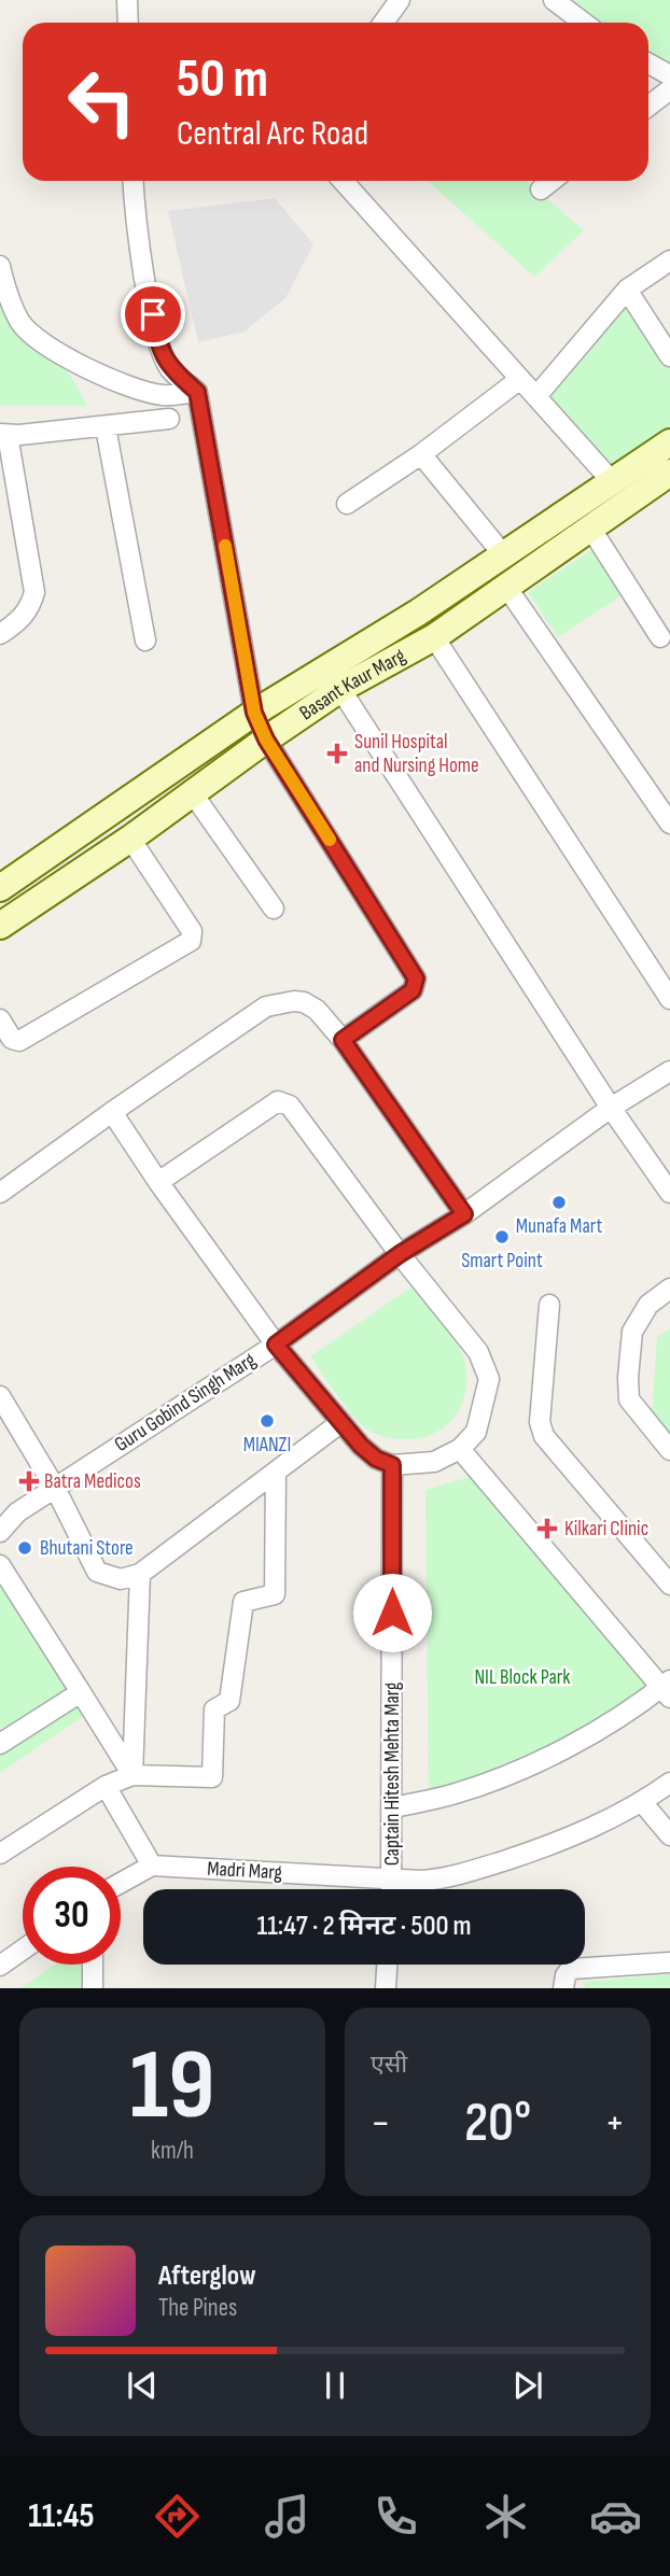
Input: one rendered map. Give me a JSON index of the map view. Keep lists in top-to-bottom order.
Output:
{
  "streets": {
    "main road": ["Basant Kaur Marg"],
    "street": ["Guru Gobind Singh Marg", "Captain Hitesh Mehta Marg", "Madri Marg"]
  },
  "crossings": [
    ["Captain Hitesh Mehta Marg", "Madri Marg"]
  ],
  "parks": ["NIL Block Park"],
  "places": {
    "health": ["Sunil Hospital and Nursing Home", "Batra Medicos", "Kilkari Clinic"],
    "other": [
      "Munafa Mart",
      "Smart Point",
      "MIANZI",
      "Bhutani Store"
    ]
  },
  "page": {
    "turn": ["50 m", "Central Arc Road"],
    "limit": "30",
    "trip": "11:47 · 2 मिनट · 500 m",
    "tile": [
      ["19", "km/h"],
      "एसी"
    ],
    "heat": ["−", "20°", "+"],
    "song": ["Afterglow", "The Pines"],
    "tabs": "11:45"
  }
}
